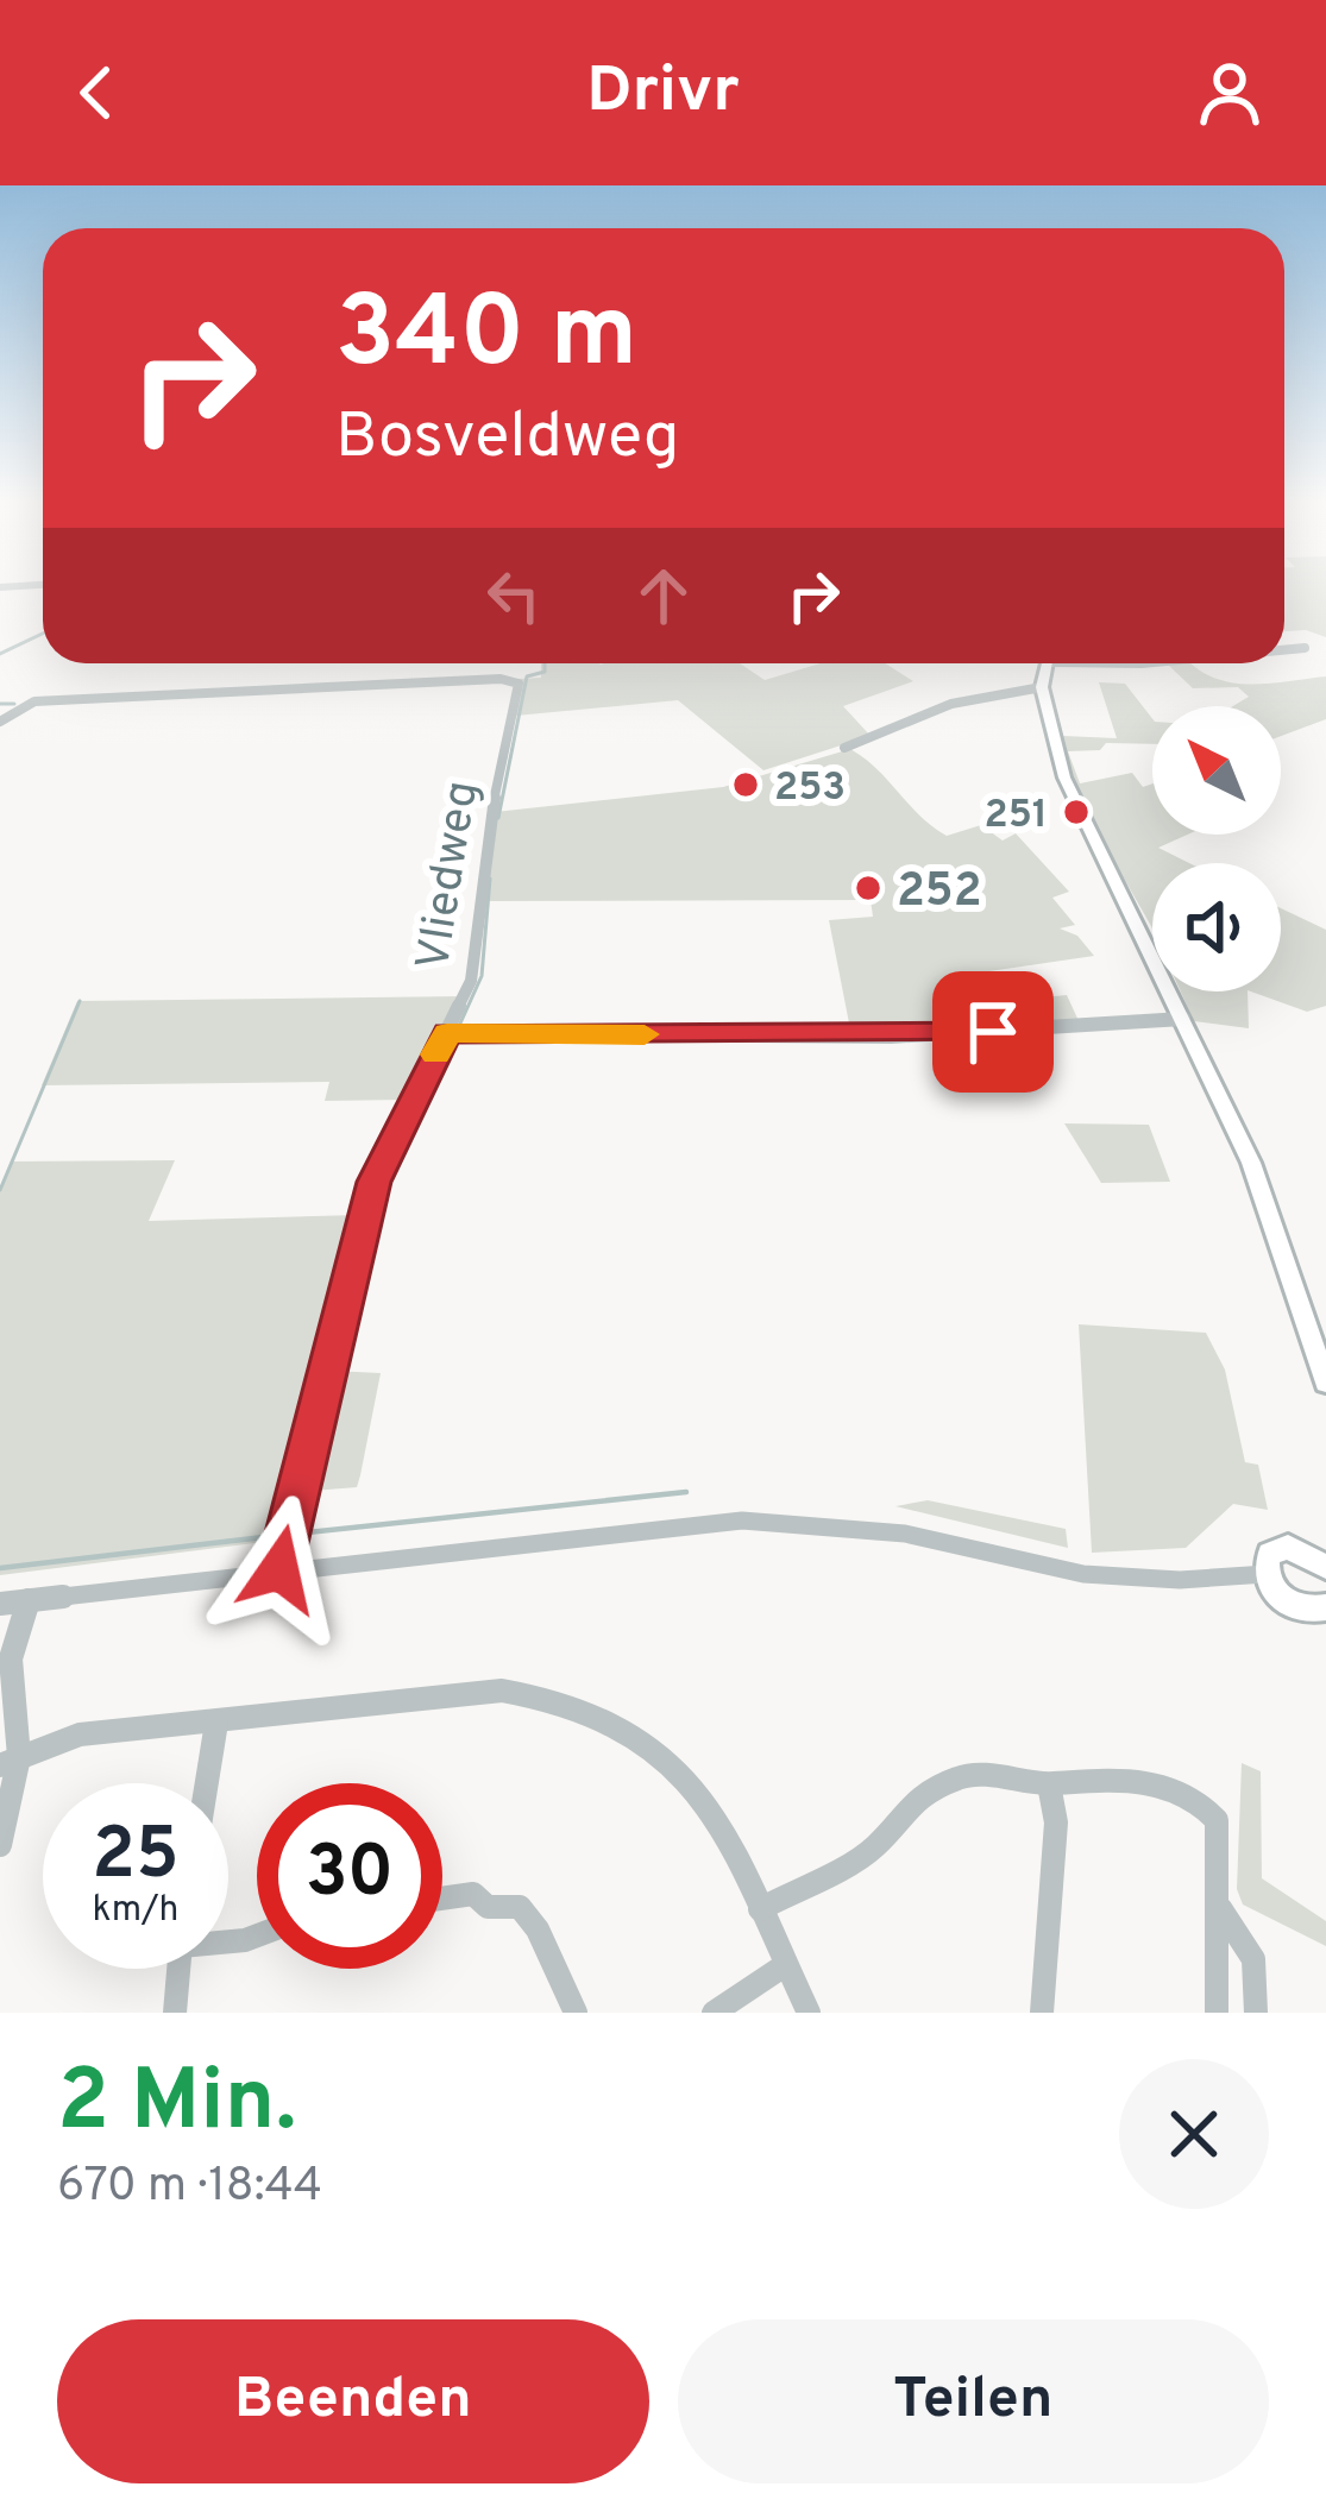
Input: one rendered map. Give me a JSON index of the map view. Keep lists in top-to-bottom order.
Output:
{
  "streets": {
    "street": ["Vliedweg"]
  },
  "places": ["253", "251", "252"],
  "north": "top left",
  "page": {
    "header": "Drivr",
    "turn": ["340 m", "Bosveldweg"],
    "speed": "25 km/h",
    "limit": "30",
    "heading": ["2 Min.", "670 m · 18:44"],
    "buttons": ["Beenden", "Teilen"]
  }
}
